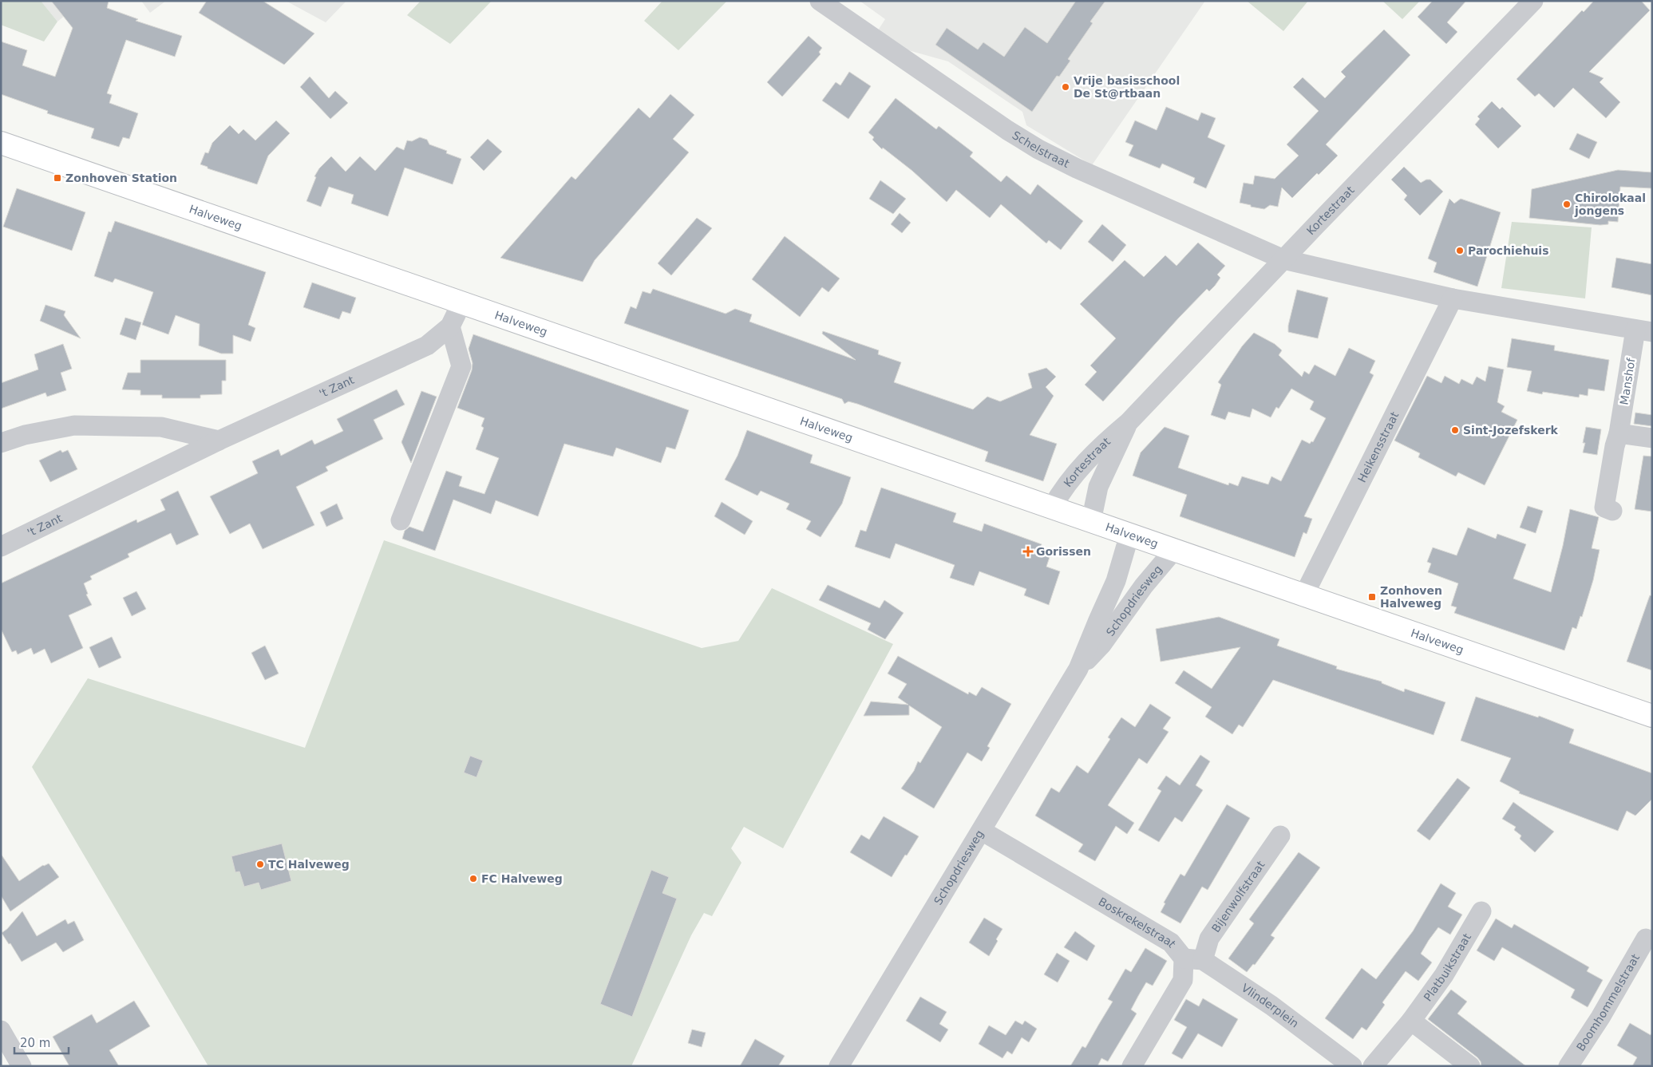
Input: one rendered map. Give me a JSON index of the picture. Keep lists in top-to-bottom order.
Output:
{
  "streets": {
    "main road": ["Halveweg"],
    "street": [
      "Schelstraat",
      "Kortestraat",
      "Manshof",
      "'t Zant",
      "Heikensstraat",
      "Schopdriesweg",
      "Bijenwolfstraat",
      "Boskrekelstraat",
      "Platbuikstraat",
      "Boomhommelstraat",
      "Vlinderplein"
    ]
  },
  "crossings": [
    ["Schelstraat", "Kortestraat"],
    ["Kortestraat", "Halveweg"],
    ["Halveweg", "'t Zant"],
    ["Halveweg", "Heikensstraat"],
    ["Halveweg", "Schopdriesweg"],
    ["Schopdriesweg", "Boskrekelstraat"],
    ["Bijenwolfstraat", "Boskrekelstraat"],
    ["Bijenwolfstraat", "Vlinderplein"],
    ["Boskrekelstraat", "Vlinderplein"]
  ],
  "places": {
    "other": [
      "Vrije basisschool De St@rtbaan",
      "Chirolokaal jongens",
      "Parochiehuis",
      "Sint-Jozefskerk",
      "TC Halveweg",
      "FC Halveweg"
    ],
    "transit": ["Zonhoven Station", "Zonhoven Halveweg"],
    "health": ["Gorissen"]
  },
  "scale_bar": "20 m"
}
